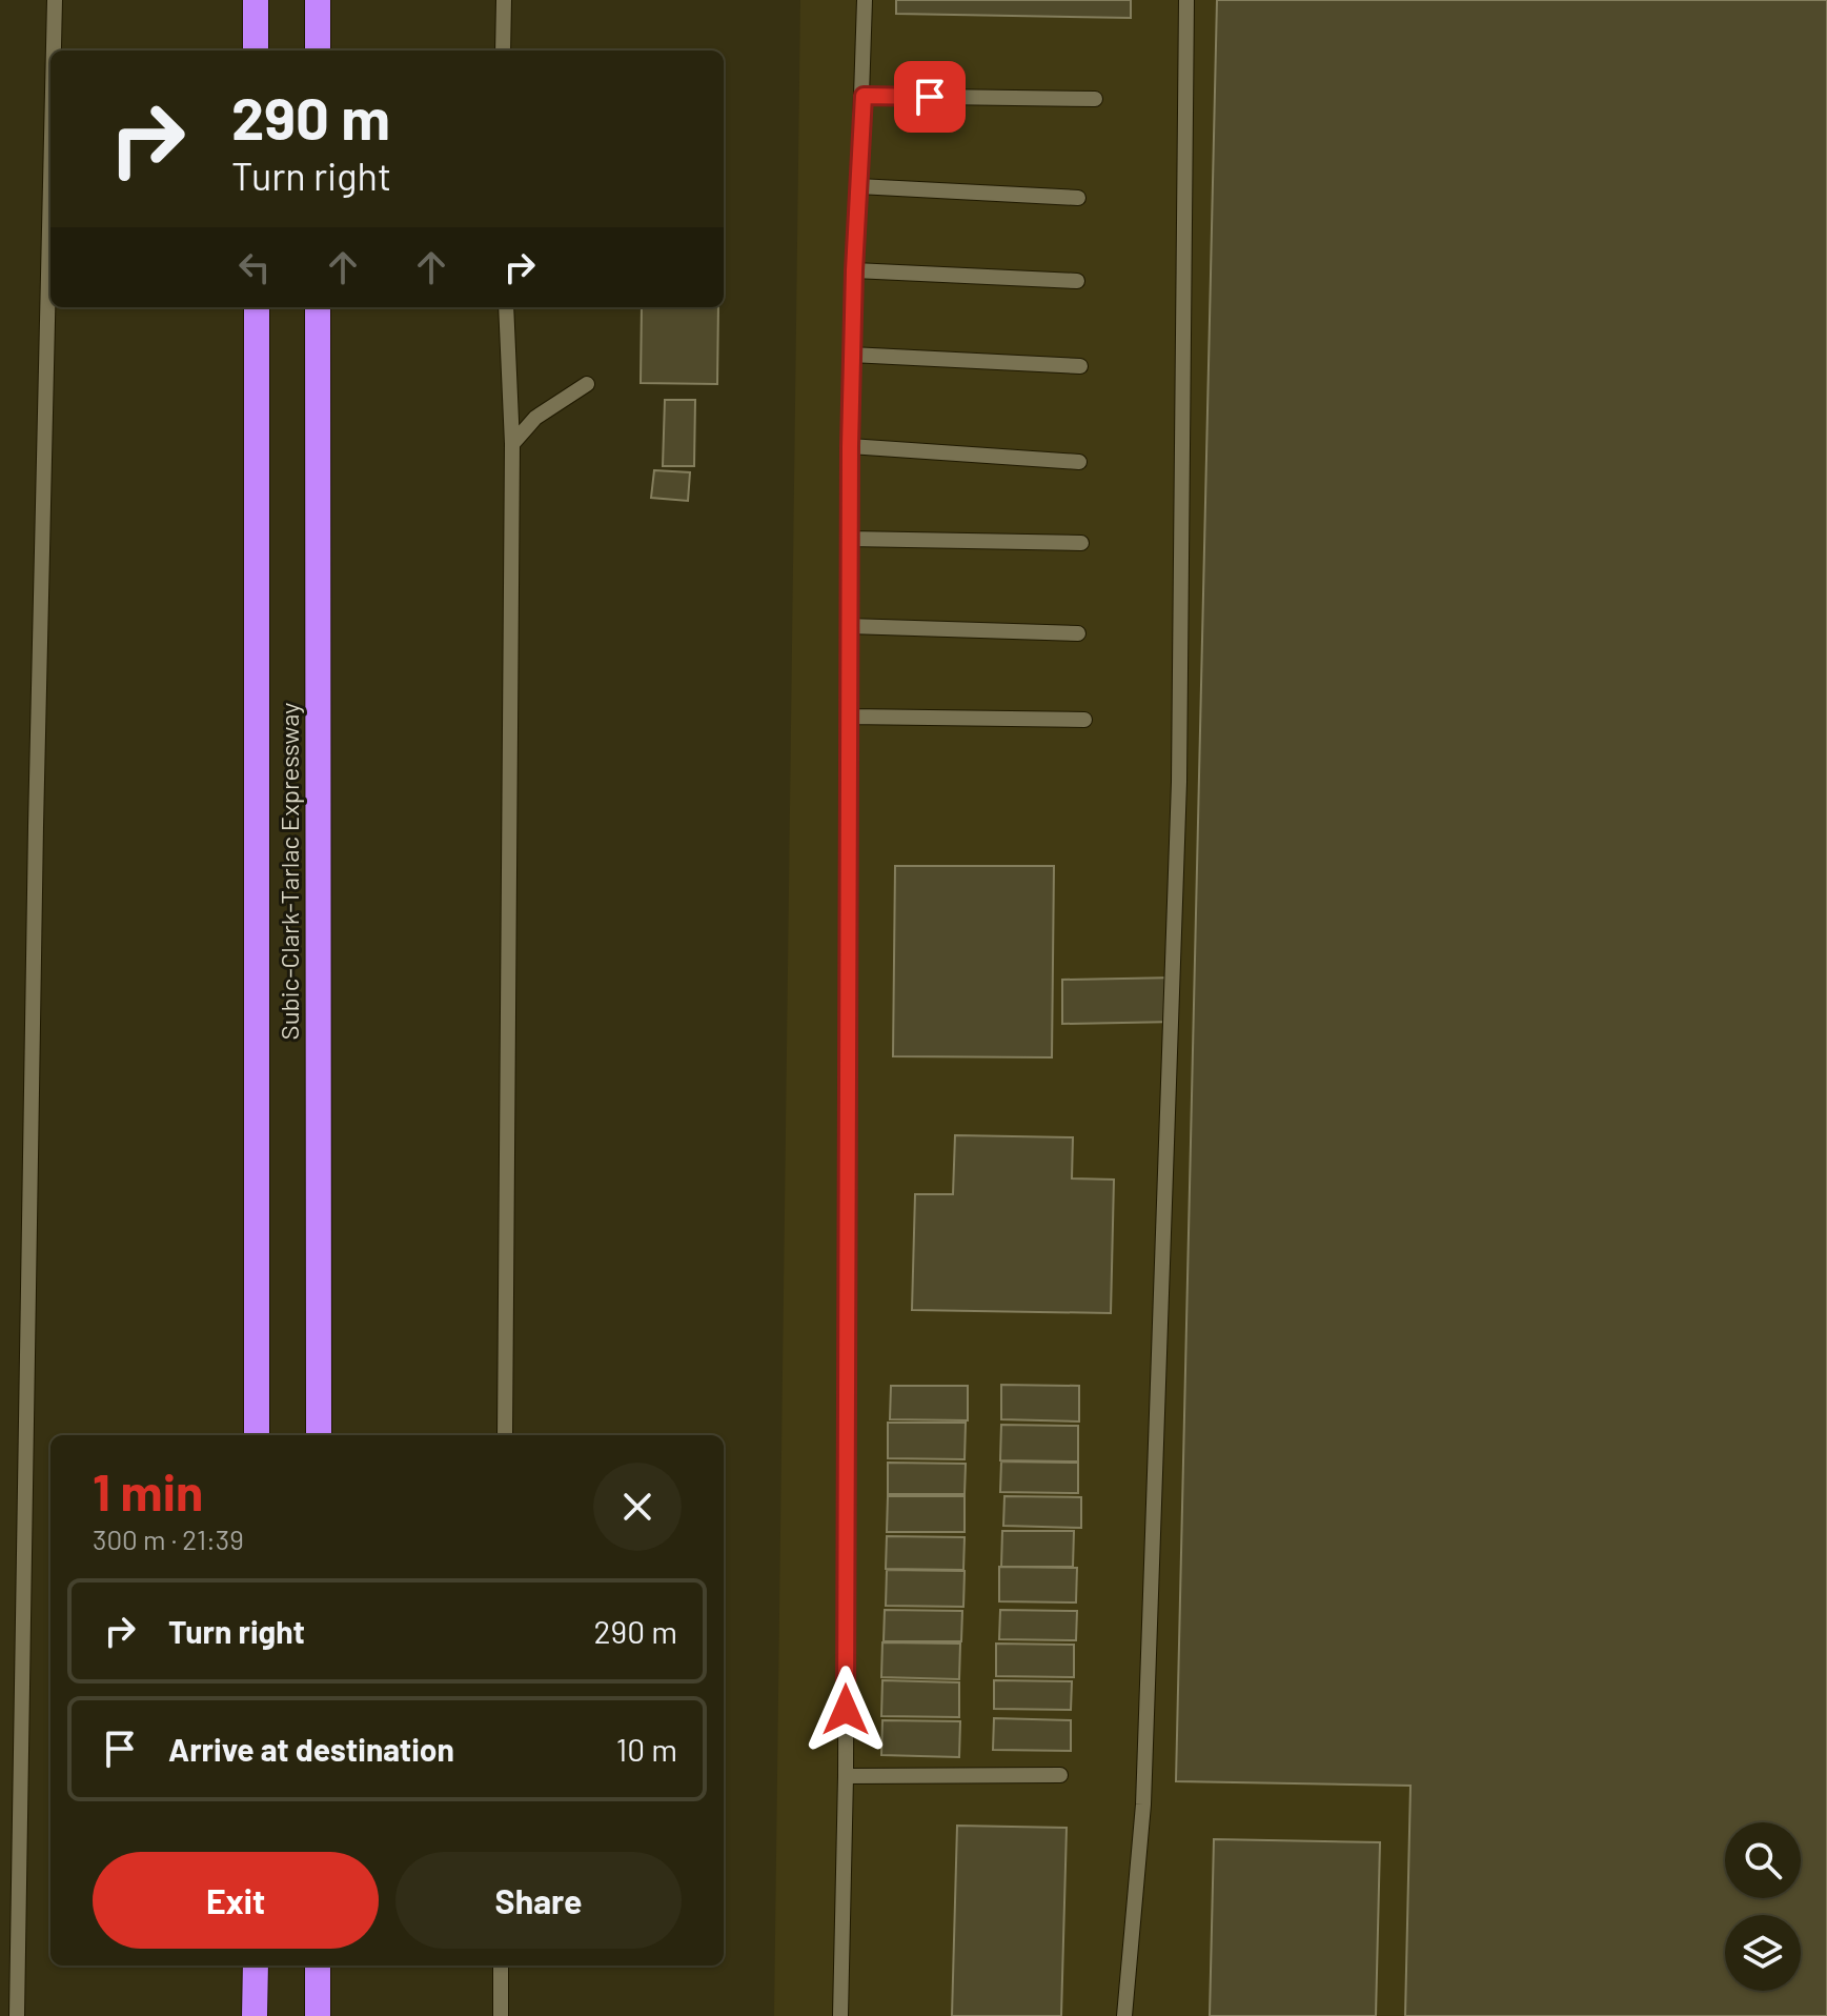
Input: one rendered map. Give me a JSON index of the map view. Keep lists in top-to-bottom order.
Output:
{
  "streets": {
    "highway": ["Subic-Clark-Tarlac Expressway"]
  },
  "page": {
    "turn": ["290 m", "Turn right"],
    "heading": ["1 min", "300 m · 21:39"],
    "list": [
      {
        "name": "Turn right",
        "value": "290 m"
      },
      {
        "name": "Arrive at destination",
        "value": "10 m"
      }
    ],
    "buttons": ["Exit", "Share"]
  }
}
